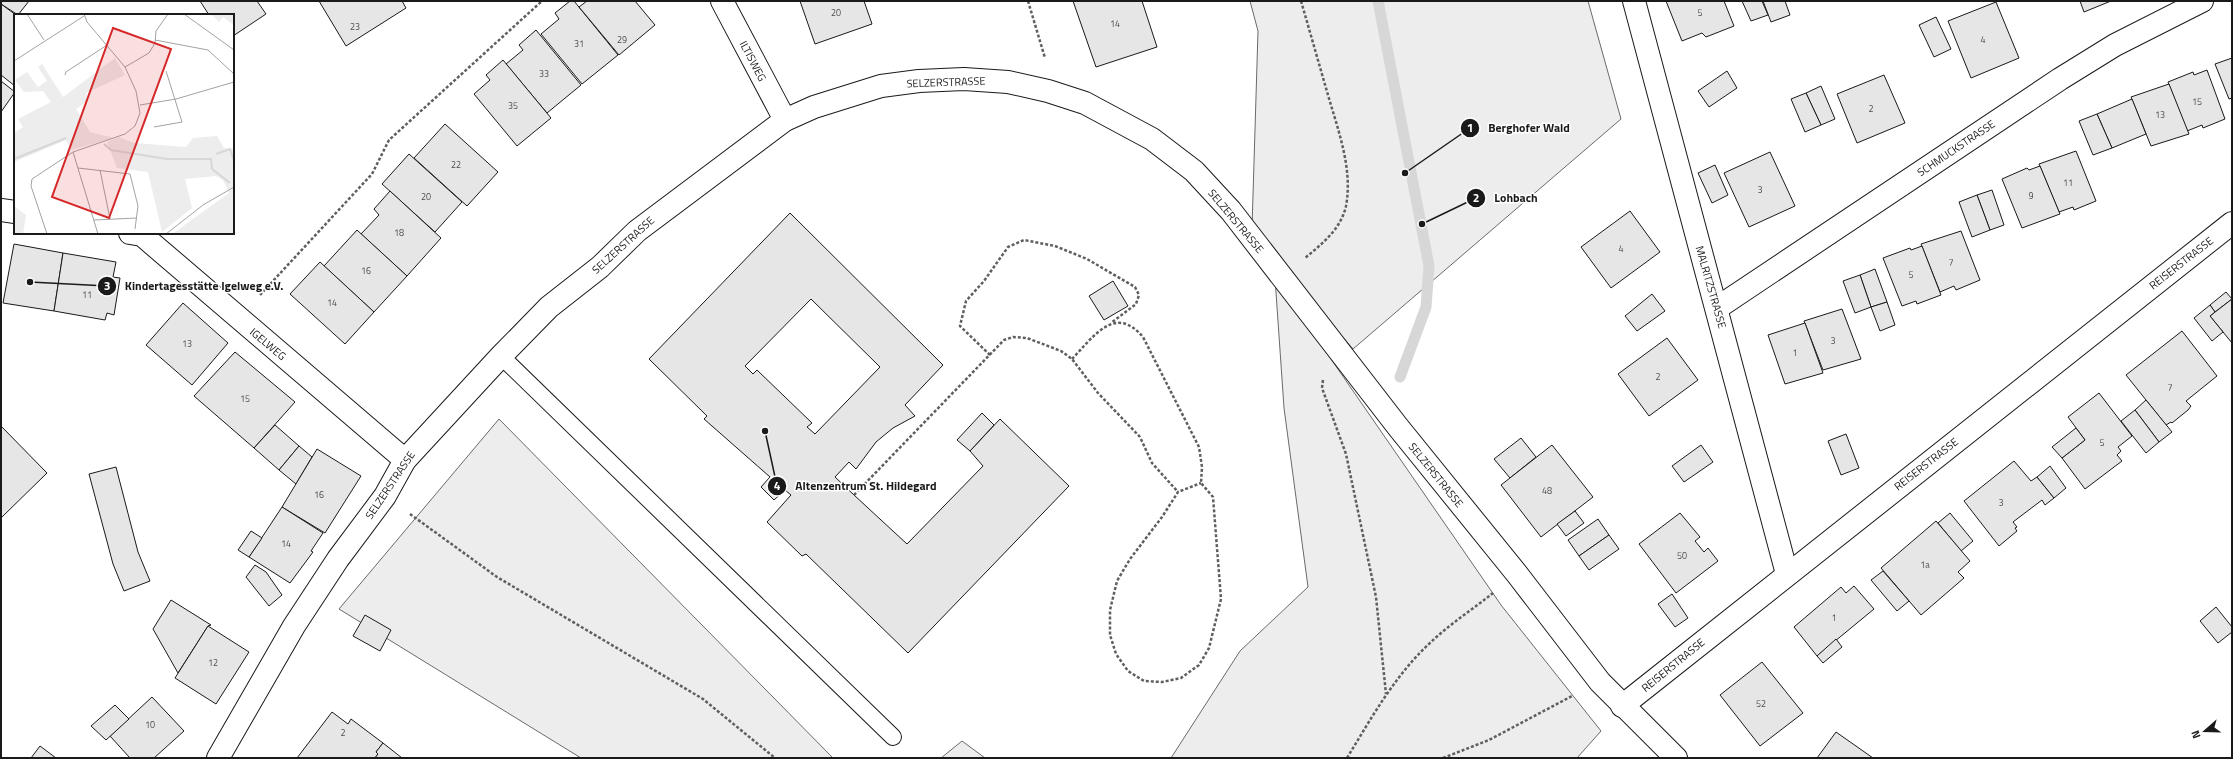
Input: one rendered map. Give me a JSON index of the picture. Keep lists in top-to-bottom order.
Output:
{
  "streets": {
    "street": [
      "ILTISWEG",
      "SELZERSTRASSE",
      "SCHMUCKSTRASSE",
      "REISERSTRASSE",
      "MALRITZSTRASSE",
      "IGELWEG"
    ]
  },
  "crossings": [
    ["ILTISWEG", "SELZERSTRASSE"],
    ["SELZERSTRASSE", "REISERSTRASSE"],
    ["SELZERSTRASSE", "IGELWEG"],
    ["SCHMUCKSTRASSE", "MALRITZSTRASSE"],
    ["REISERSTRASSE", "MALRITZSTRASSE"]
  ],
  "places": [
    "Berghofer Wald",
    "Lohbach",
    "Kindertagesstätte Igelweg e.V.",
    "Altenzentrum St. Hildegard"
  ],
  "house_numbers": [
    "20",
    "5",
    "14",
    "23",
    "29",
    "4",
    "31",
    "33",
    "15",
    "35",
    "2",
    "13",
    "22",
    "11",
    "3",
    "9",
    "20",
    "18",
    "4",
    "7",
    "16",
    "5",
    "11",
    "14",
    "3",
    "13",
    "1",
    "2",
    "7",
    "15",
    "5",
    "48",
    "16",
    "3",
    "14",
    "50",
    "1a",
    "1",
    "12",
    "52",
    "10",
    "2"
  ],
  "north": "left"
}
